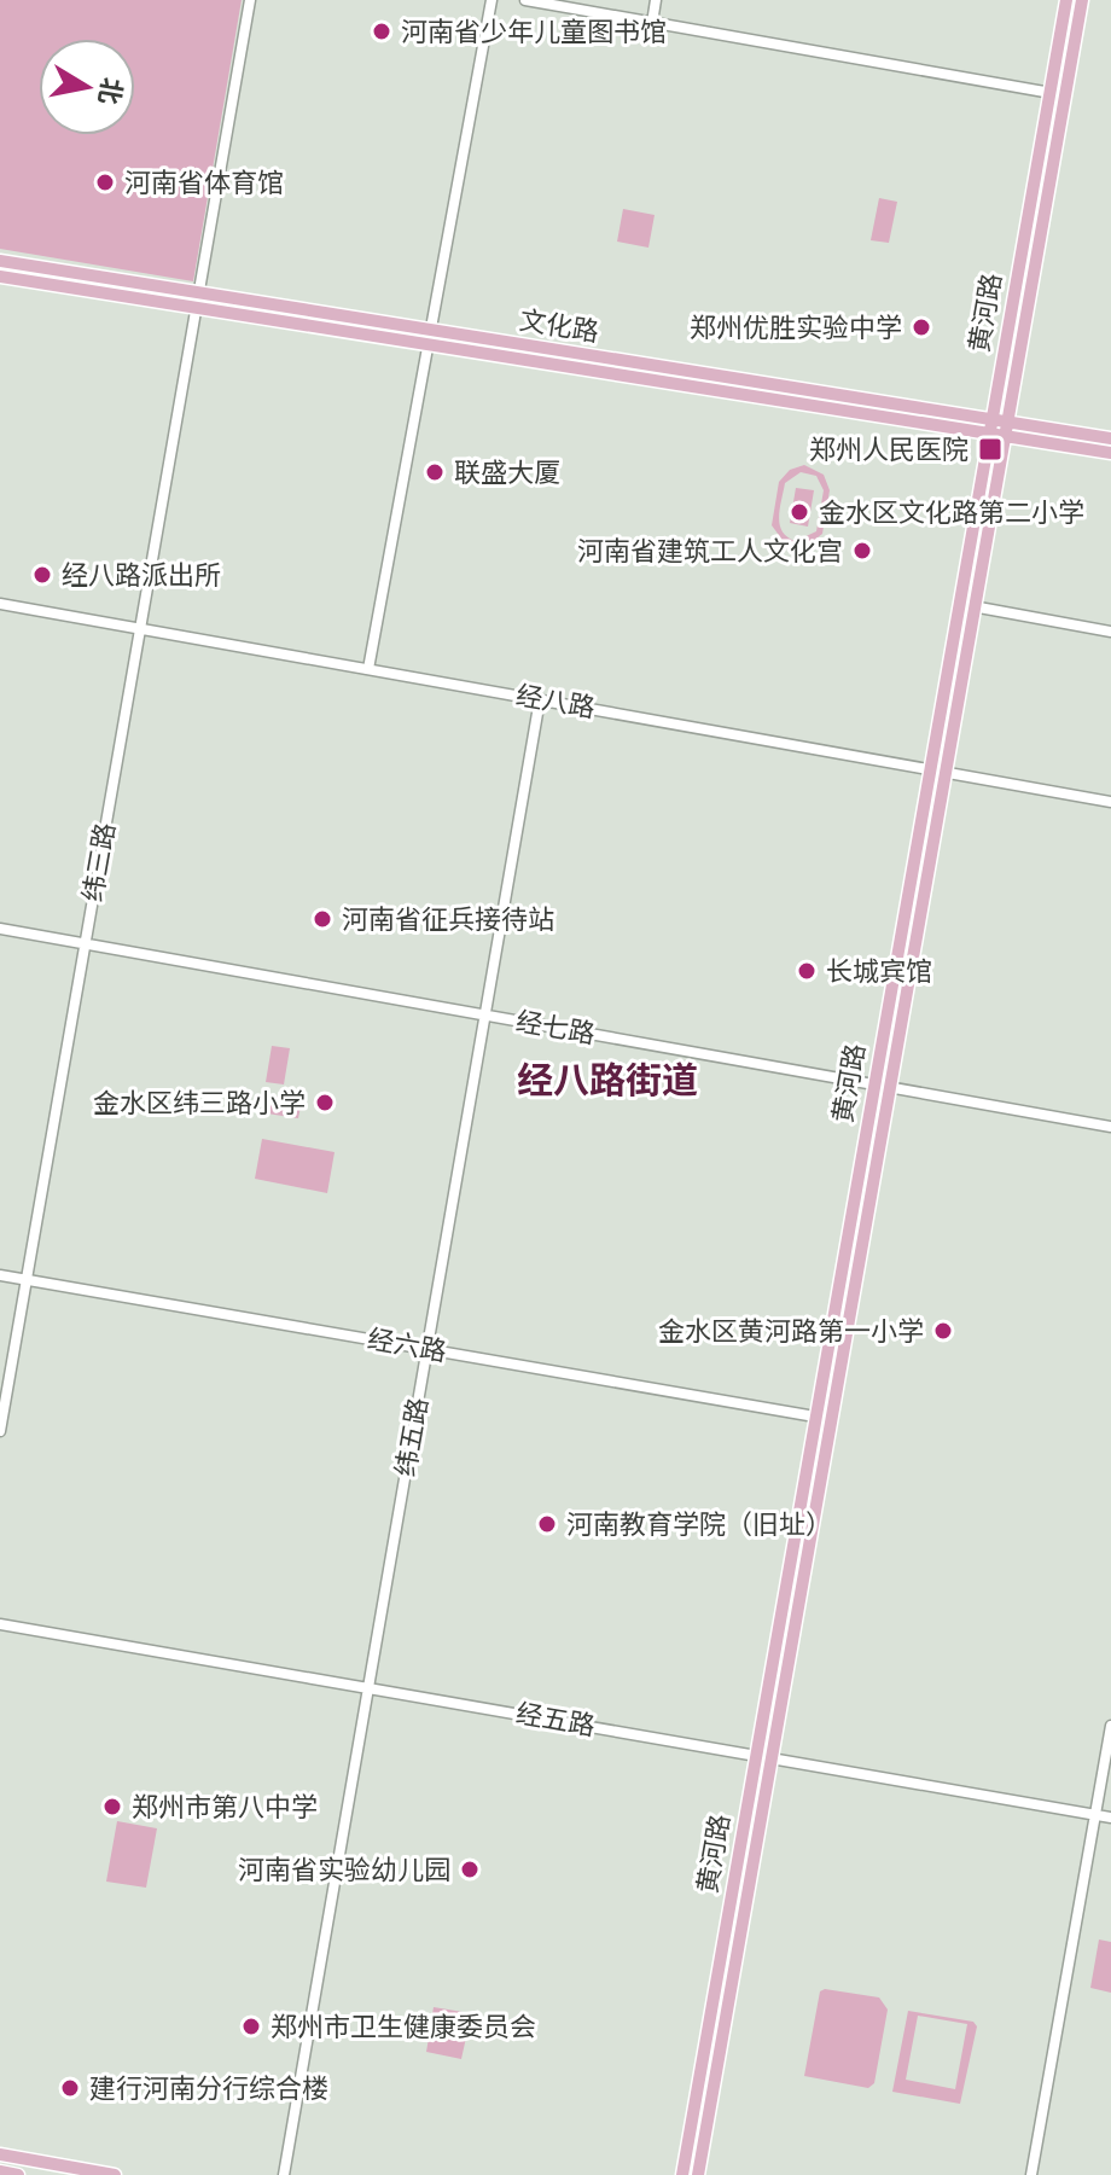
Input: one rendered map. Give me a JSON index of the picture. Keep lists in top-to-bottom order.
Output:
{
  "streets": {
    "main road": ["黄河路", "文化路"],
    "street": [
      "经八路",
      "纬三路",
      "经七路",
      "经六路",
      "纬五路",
      "经五路"
    ]
  },
  "crossings": [
    ["黄河路", "文化路"],
    ["黄河路", "经八路"],
    ["黄河路", "经七路"],
    ["黄河路", "经六路"],
    ["黄河路", "经五路"],
    ["文化路", "纬三路"],
    ["经八路", "纬三路"],
    ["经八路", "纬五路"],
    ["纬三路", "经七路"],
    ["纬三路", "经六路"],
    ["经七路", "纬五路"],
    ["经六路", "纬五路"],
    ["纬五路", "经五路"]
  ],
  "districts": ["经八路街道"],
  "places": {
    "other": [
      "河南省少年儿童图书馆",
      "河南省体育馆",
      "郑州优胜实验中学",
      "联盛大厦",
      "金水区文化路第二小学",
      "河南省建筑工人文化宫",
      "经八路派出所",
      "河南省征兵接待站",
      "长城宾馆",
      "金水区纬三路小学",
      "金水区黄河路第一小学",
      "河南教育学院（旧址）",
      "郑州市第八中学",
      "河南省实验幼儿园",
      "郑州市卫生健康委员会",
      "建行河南分行综合楼"
    ],
    "transit": ["郑州人民医院"]
  },
  "north": "right"
}
